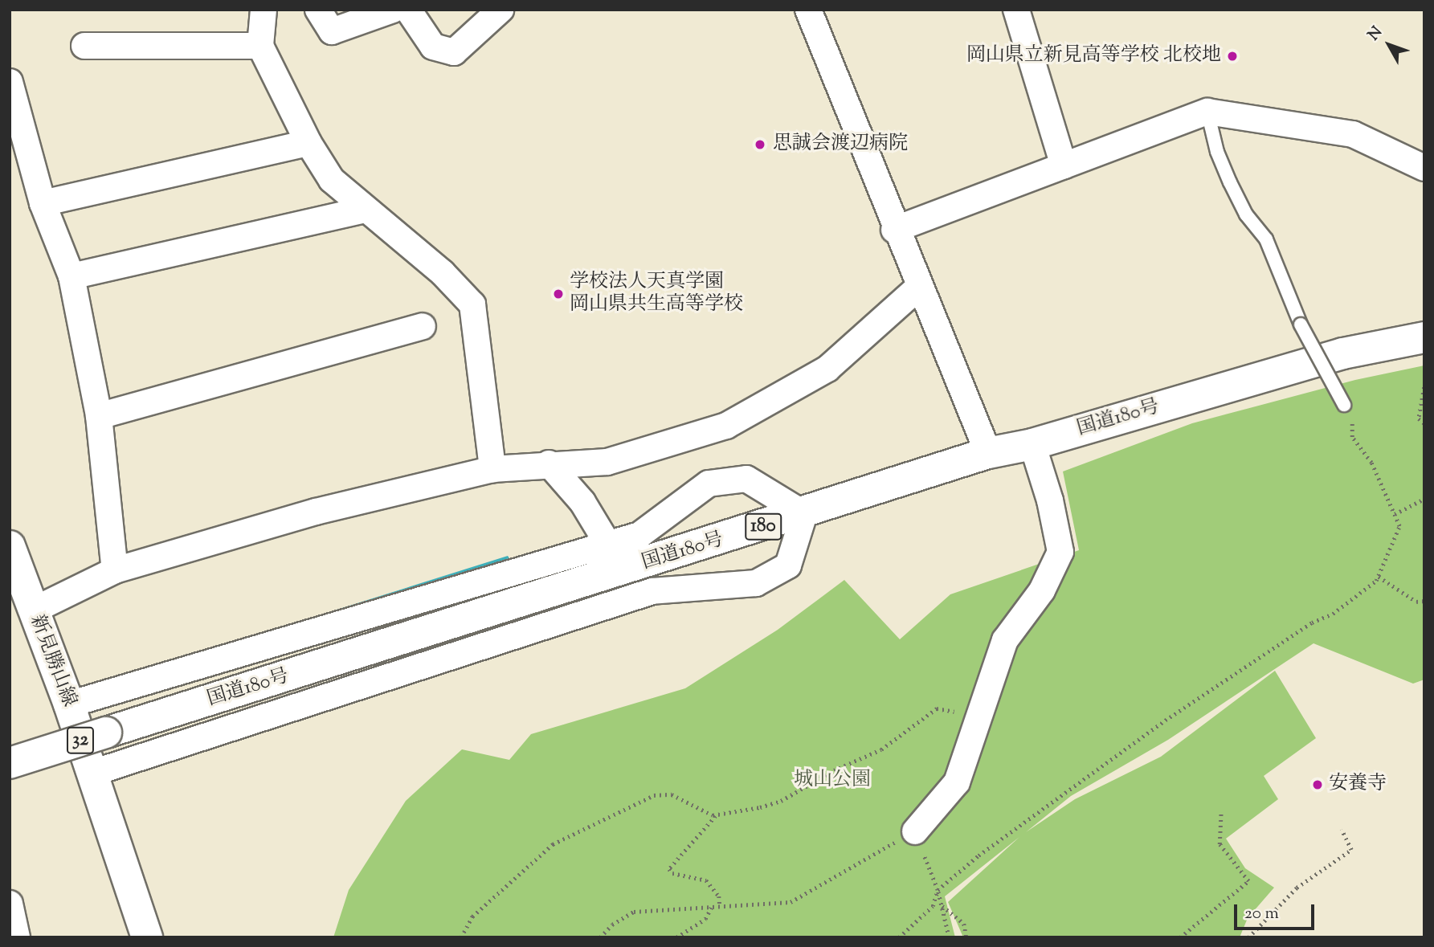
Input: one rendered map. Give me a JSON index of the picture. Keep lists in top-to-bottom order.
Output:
{
  "streets": {
    "main road": [
      "国道180号",
      "180",
      "新見勝山線",
      "32"
    ]
  },
  "parks": ["城山公園"],
  "places": [
    "岡山県立新見高等学校 北校地",
    "思誠会渡辺病院",
    "学校法人天真学園 岡山県共生高等学校",
    "安養寺"
  ],
  "scale_bar": "20 m",
  "north": "top left"
}
